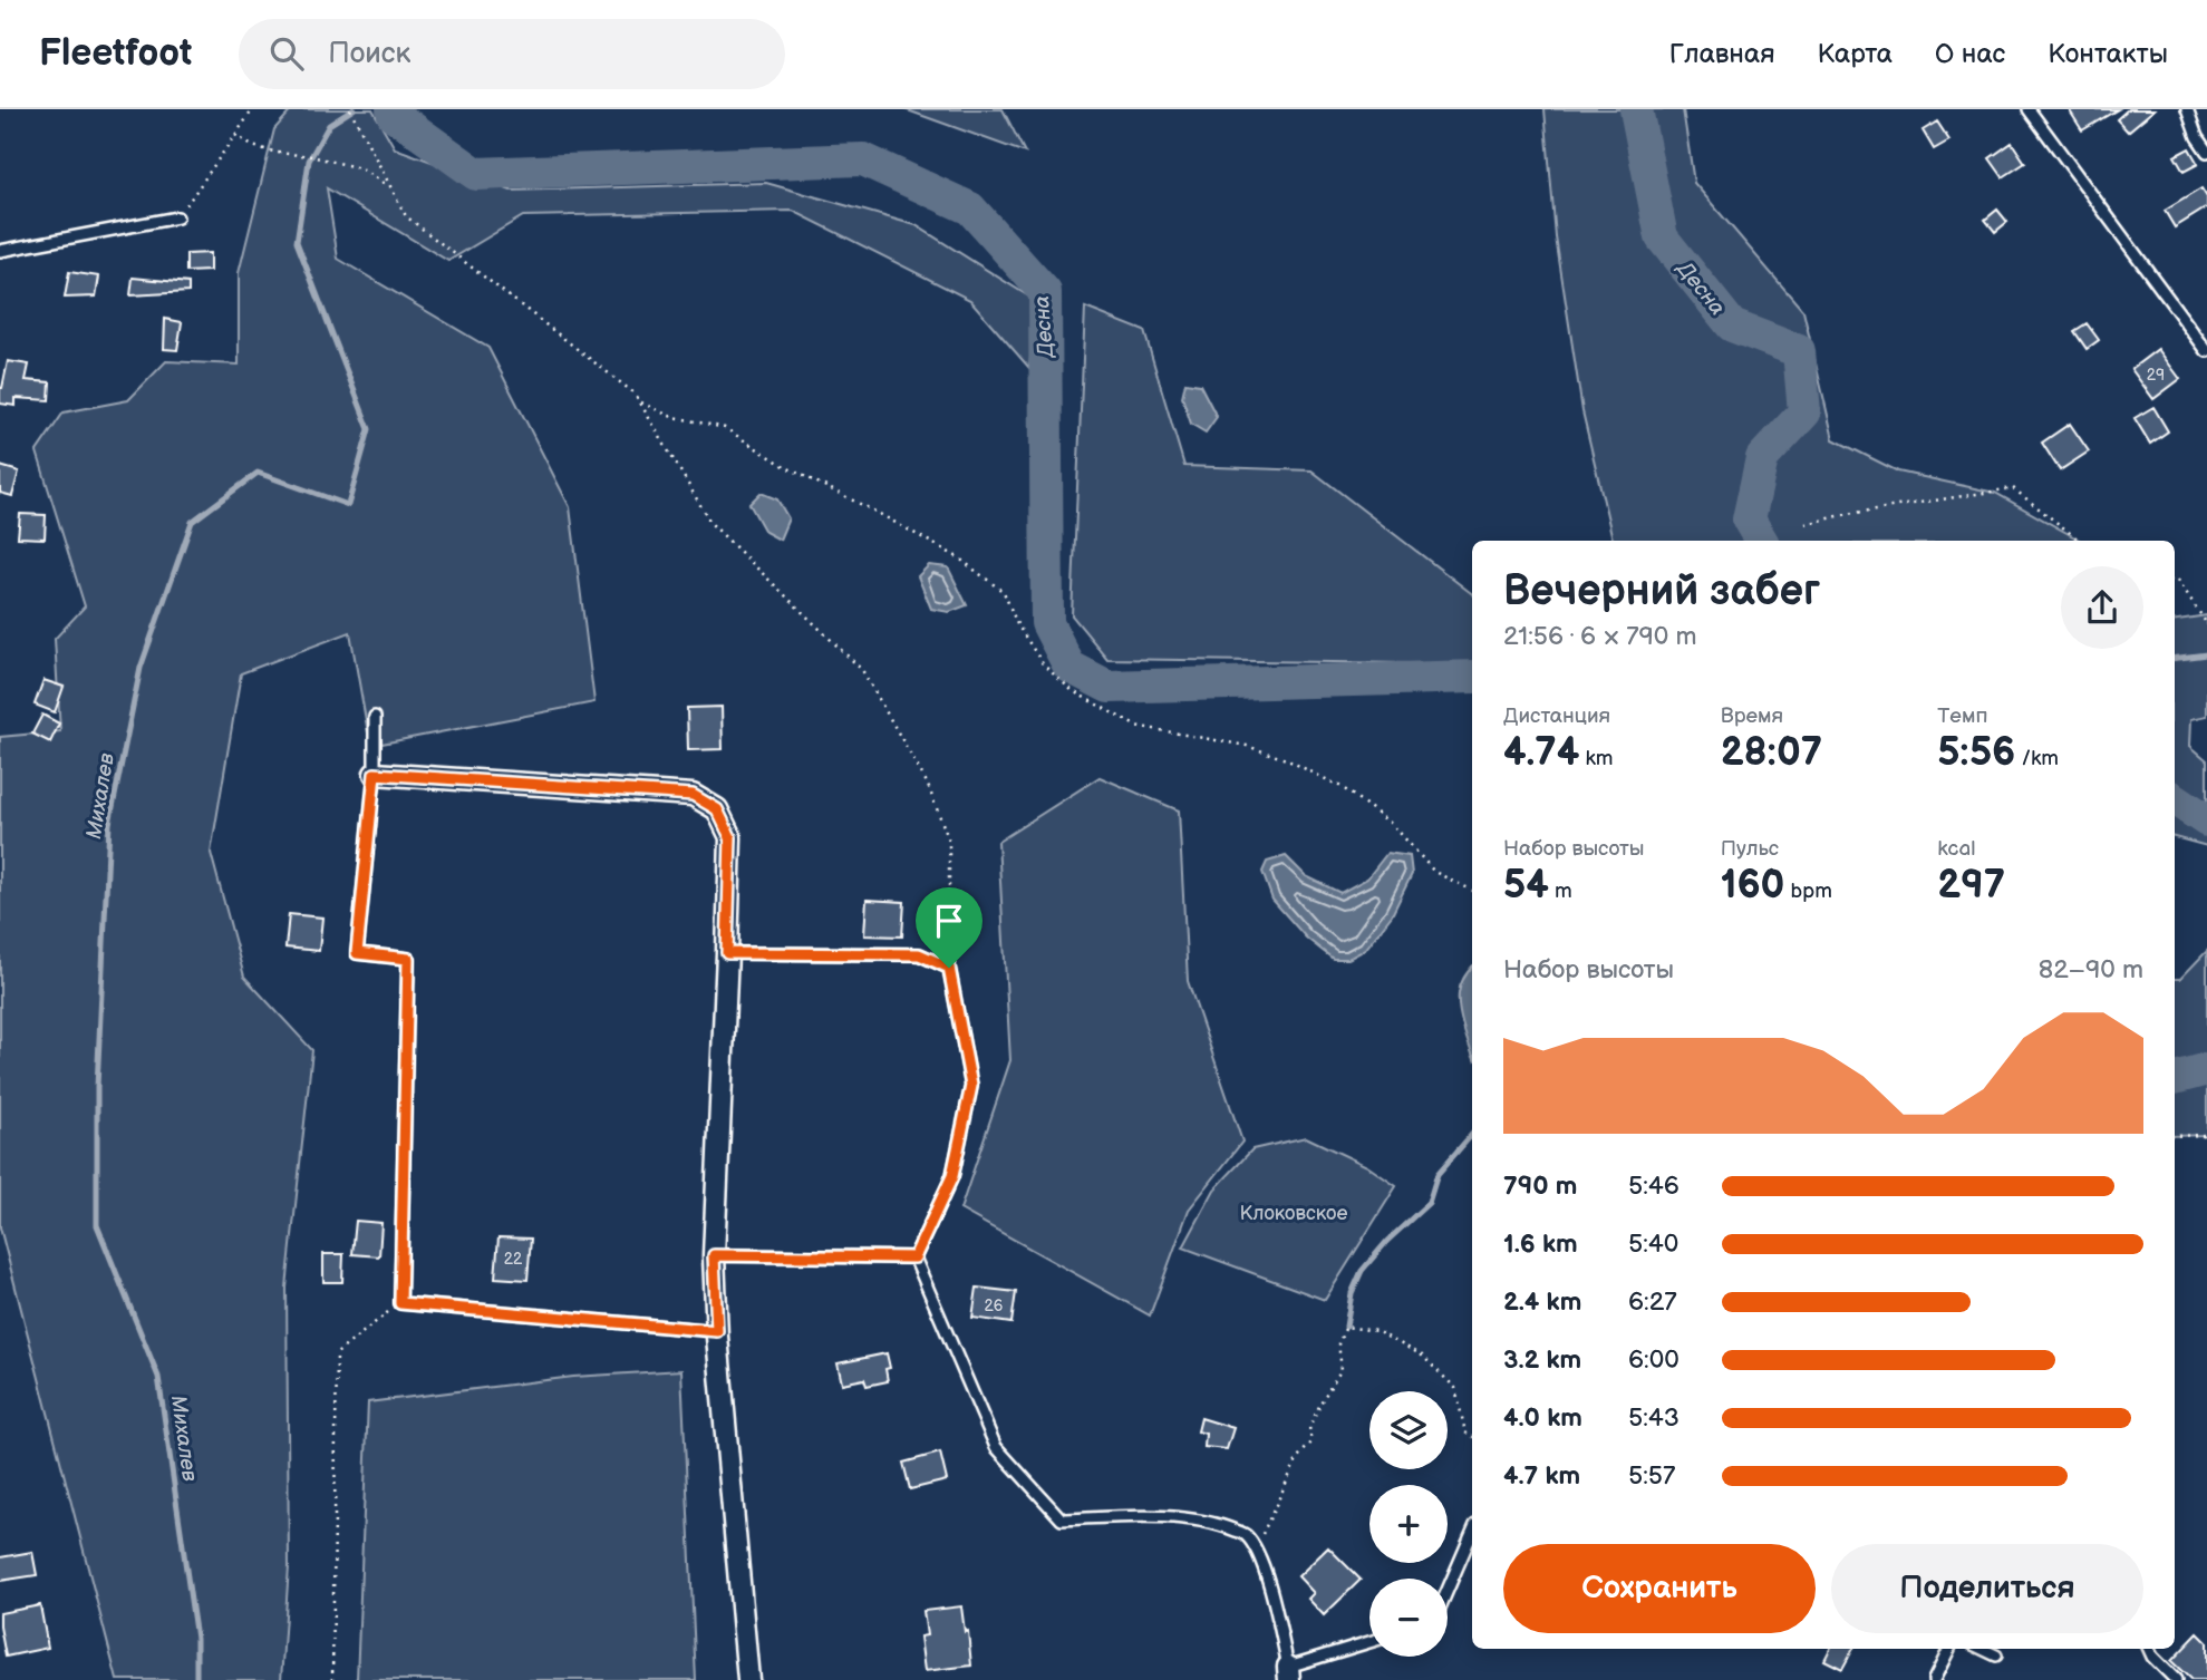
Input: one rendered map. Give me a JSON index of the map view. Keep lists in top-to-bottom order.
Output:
{
  "water": ["Десна", "Михалев"],
  "parks": ["Клоковское"],
  "house_numbers": ["29", "22", "26"],
  "page": {
    "header": "Fleetfoot",
    "search": "Поиск",
    "nav": [
      "Главная",
      "Карта",
      "О нас",
      "Контакты"
    ],
    "heading": ["Вечерний забег", "21:56 · 6 × 790 m"],
    "stats": [
      ["Дистанция", "4.74 km"],
      ["Время", "28:07"],
      ["Темп", "5:56 /km"],
      ["Набор высоты", "54 m"],
      ["Пульс", "160 bpm"],
      ["kcal", "297"]
    ],
    "chart": ["Набор высоты", "82–90 m"],
    "list": [
      {
        "name": "790 m",
        "note": "5:46"
      },
      {
        "name": "1.6 km",
        "note": "5:40"
      },
      {
        "name": "2.4 km",
        "note": "6:27"
      },
      {
        "name": "3.2 km",
        "note": "6:00"
      },
      {
        "name": "4.0 km",
        "note": "5:43"
      },
      {
        "name": "4.7 km",
        "note": "5:57"
      }
    ],
    "map_buttons": ["+", "−"],
    "buttons": ["Сохранить", "Поделиться"]
  }
}
